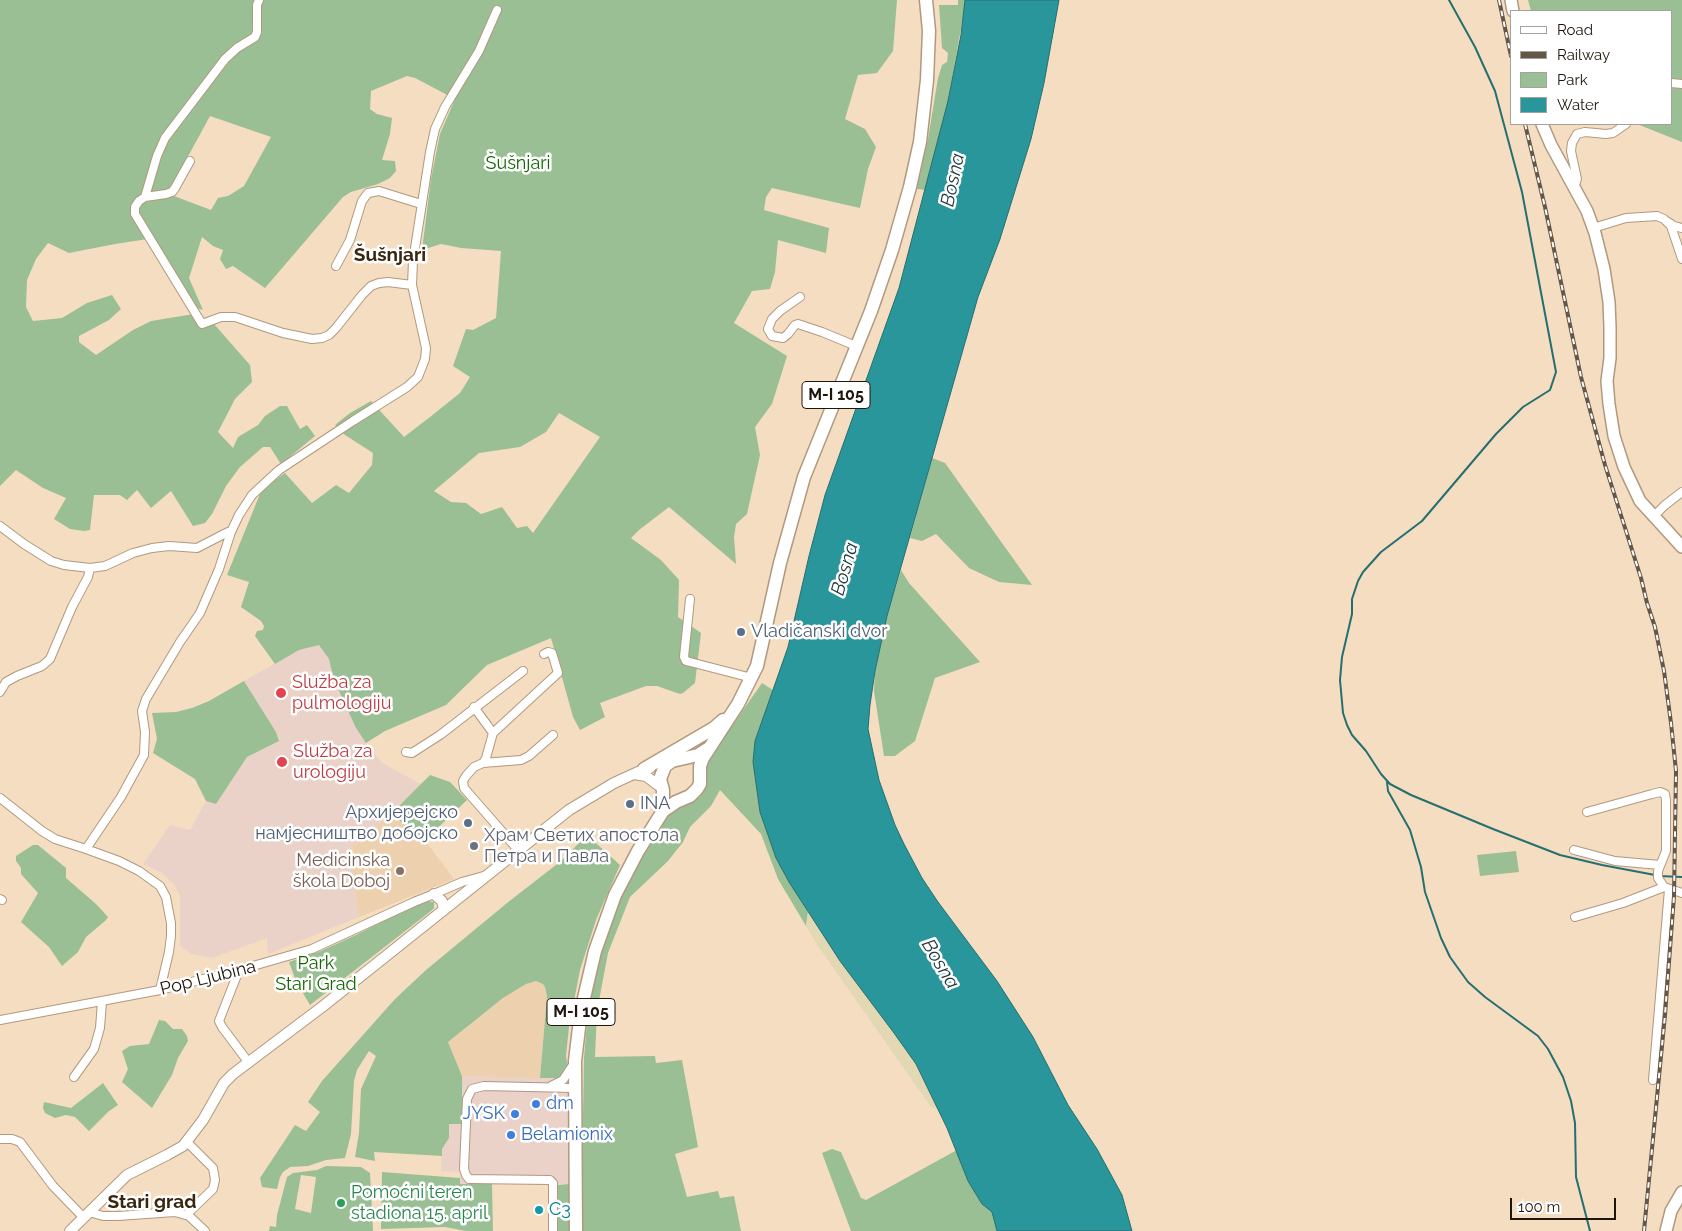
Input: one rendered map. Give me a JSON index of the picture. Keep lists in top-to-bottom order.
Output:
{
  "streets": {
    "main road": ["M-I 105"],
    "street": ["Pop Ljubina"]
  },
  "districts": ["Šušnjari", "Stari grad"],
  "water": ["Bosna"],
  "parks": ["Šušnjari", "Park Stari Grad"],
  "places": [
    "Vladičanski dvor",
    "Služba za pulmologiju",
    "Služba za urologiju",
    "INA",
    "Архијерејско намјесништво добојско",
    "Храм Светих апостола Петра и Павла",
    "Medicinska škola Doboj",
    "dm",
    "JYSK",
    "Belamionix",
    "Pomoćni teren stadiona 15. april",
    "C3"
  ],
  "legend": [
    "Road",
    "Railway",
    "Park",
    "Water"
  ],
  "scale_bar": "100 m"
}
